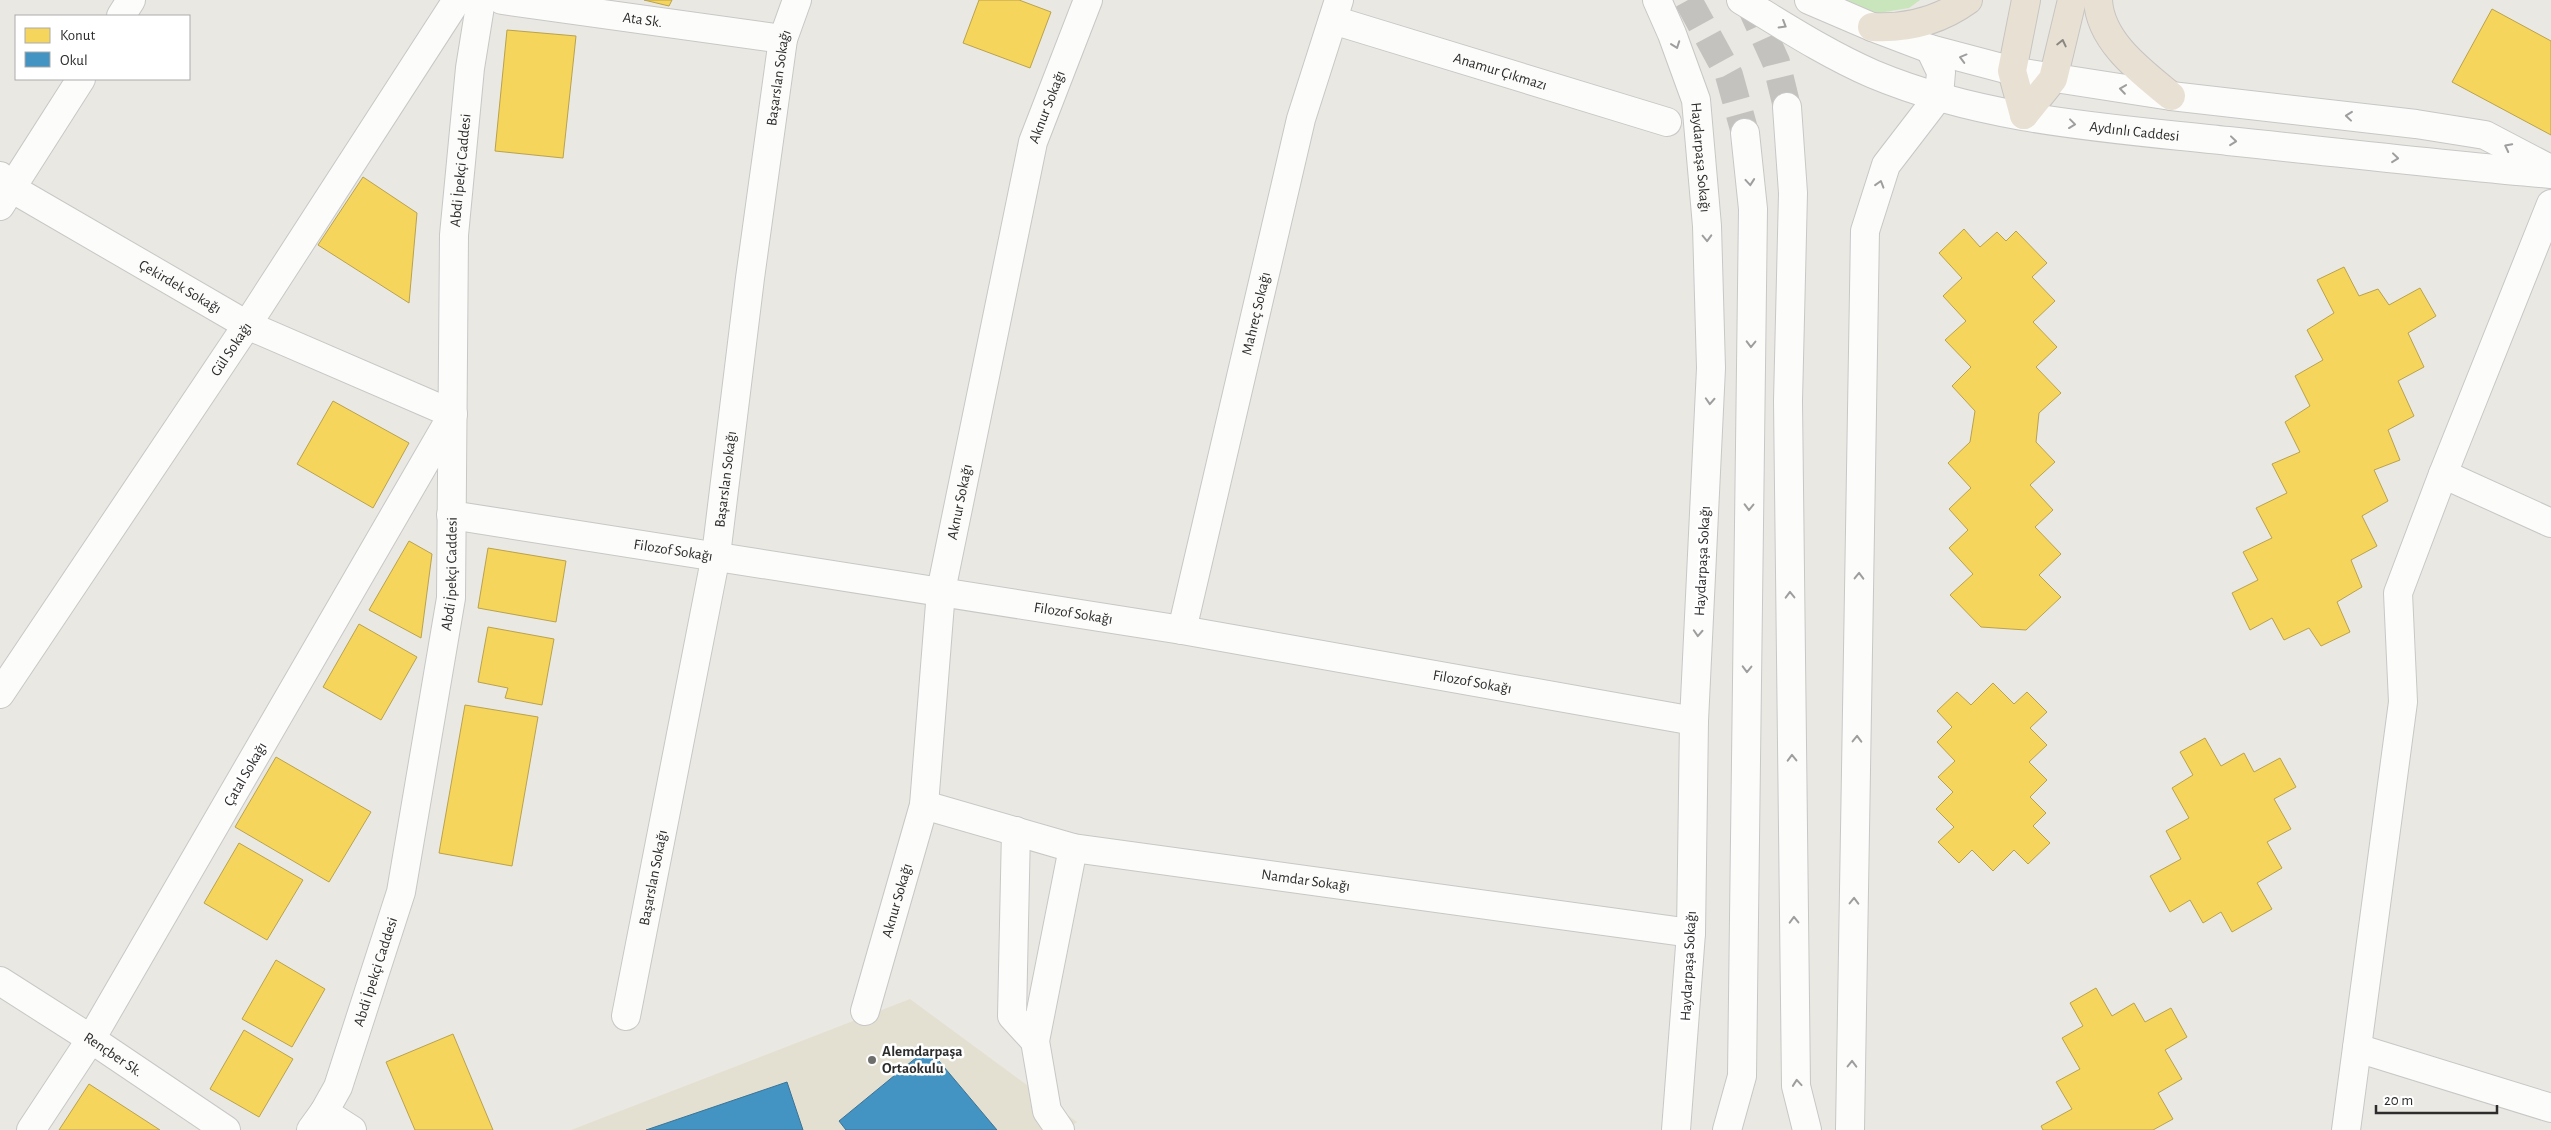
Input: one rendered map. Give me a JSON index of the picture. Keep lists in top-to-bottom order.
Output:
{
  "streets": {
    "street": [
      "Ata Sk.",
      "Anamur Çıkmazı",
      "Başarslan Sokağı",
      "Aknur Sokağı",
      "Aydınlı Caddesi",
      "Haydarpaşa Sokağı",
      "Abdi İpekçi Caddesi",
      "Çekirdek Sokağı",
      "Mahreç Sokağı",
      "Gül Sokağı",
      "Filozof Sokağı",
      "Çatal Sokağı",
      "Namdar Sokağı",
      "Rençber Sk."
    ]
  },
  "crossings": [
    ["Ata Sk.", "Başarslan Sokağı"],
    ["Anamur Çıkmazı", "Mahreç Sokağı"],
    ["Başarslan Sokağı", "Filozof Sokağı"],
    ["Aknur Sokağı", "Filozof Sokağı"],
    ["Aknur Sokağı", "Namdar Sokağı"],
    ["Haydarpaşa Sokağı", "Filozof Sokağı"],
    ["Haydarpaşa Sokağı", "Namdar Sokağı"],
    ["Abdi İpekçi Caddesi", "Çekirdek Sokağı"],
    ["Abdi İpekçi Caddesi", "Filozof Sokağı"],
    ["Abdi İpekçi Caddesi", "Çatal Sokağı"],
    ["Çekirdek Sokağı", "Gül Sokağı"],
    ["Çekirdek Sokağı", "Çatal Sokağı"],
    ["Mahreç Sokağı", "Filozof Sokağı"],
    ["Çatal Sokağı", "Rençber Sk."]
  ],
  "places": ["Alemdarpaşa Ortaokulu"],
  "legend": ["Konut", "Okul"],
  "scale_bar": "20 m"
}
